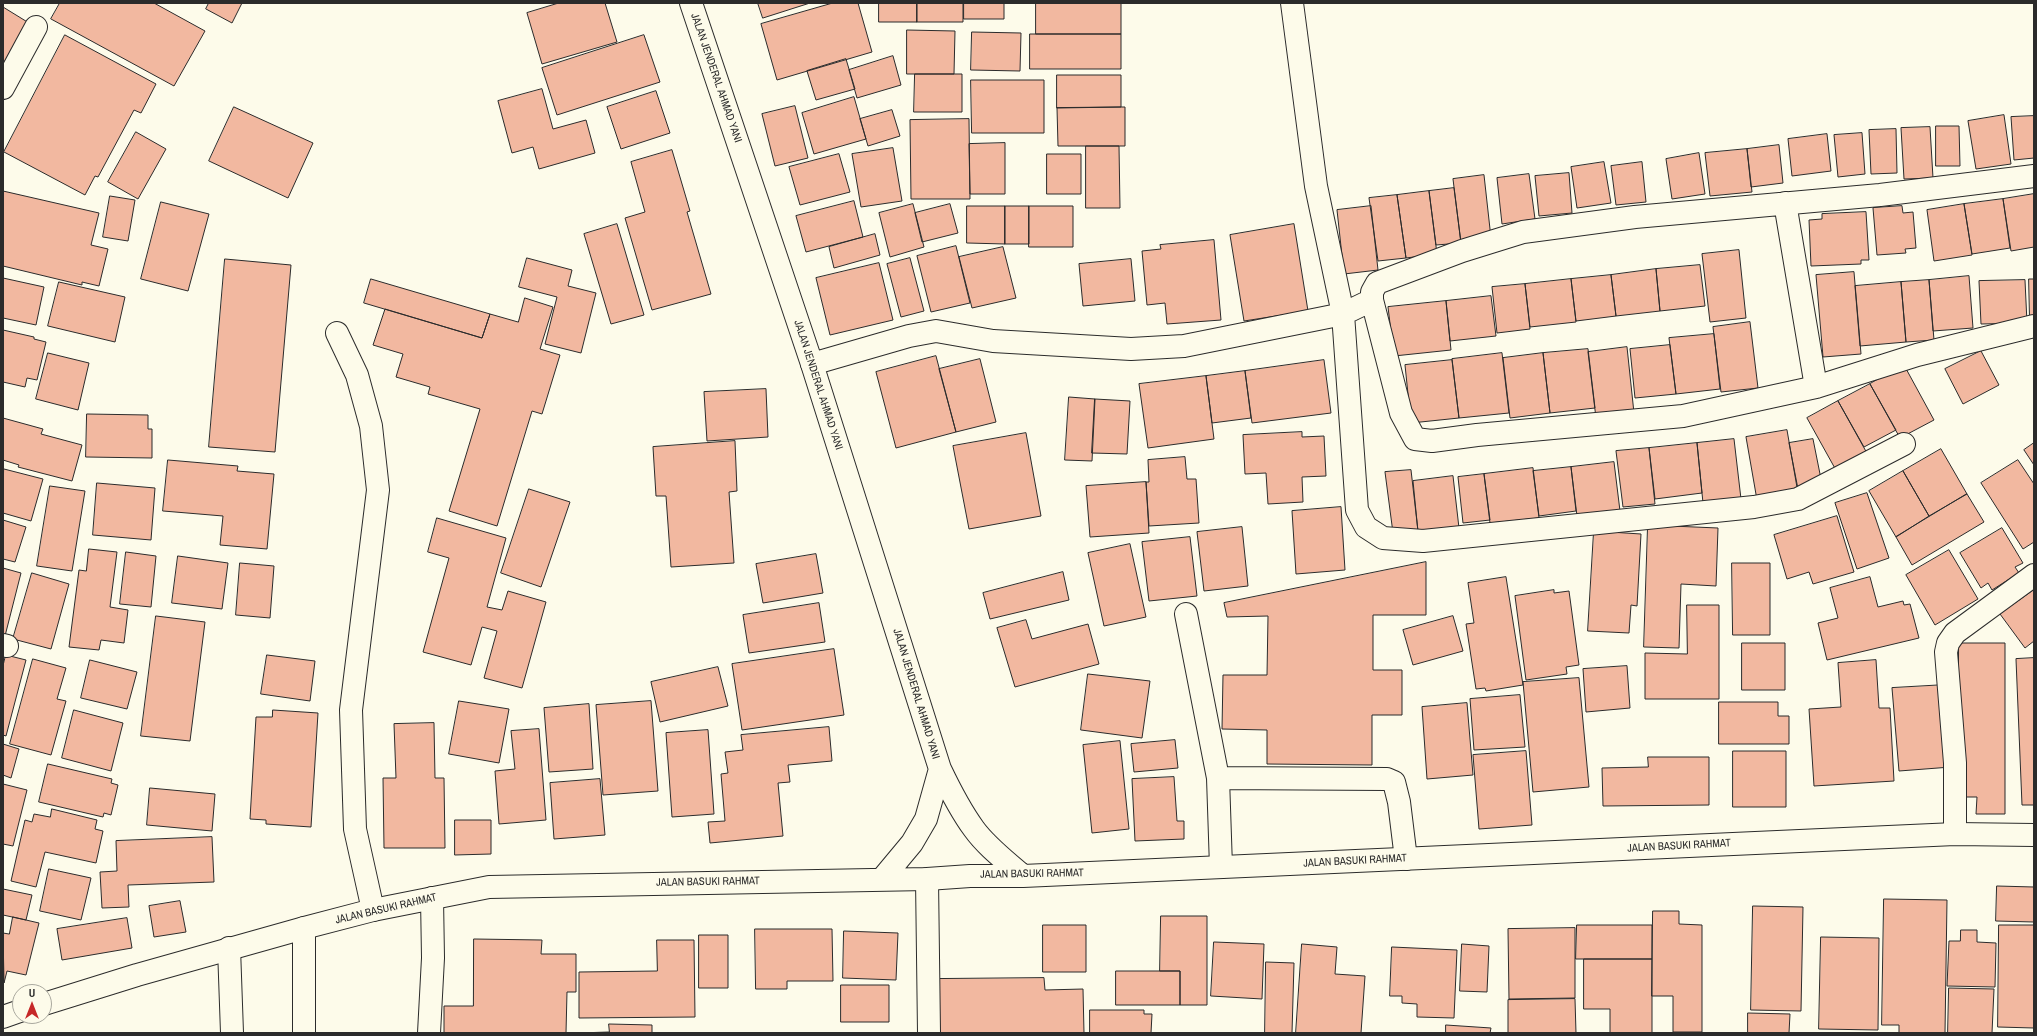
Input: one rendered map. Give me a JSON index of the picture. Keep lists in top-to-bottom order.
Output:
{
  "streets": {
    "main road": ["JALAN JENDERAL AHMAD YANI", "JALAN BASUKI RAHMAT"]
  },
  "crossings": [
    ["JALAN JENDERAL AHMAD YANI", "JALAN BASUKI RAHMAT"]
  ],
  "north": "top"
}
